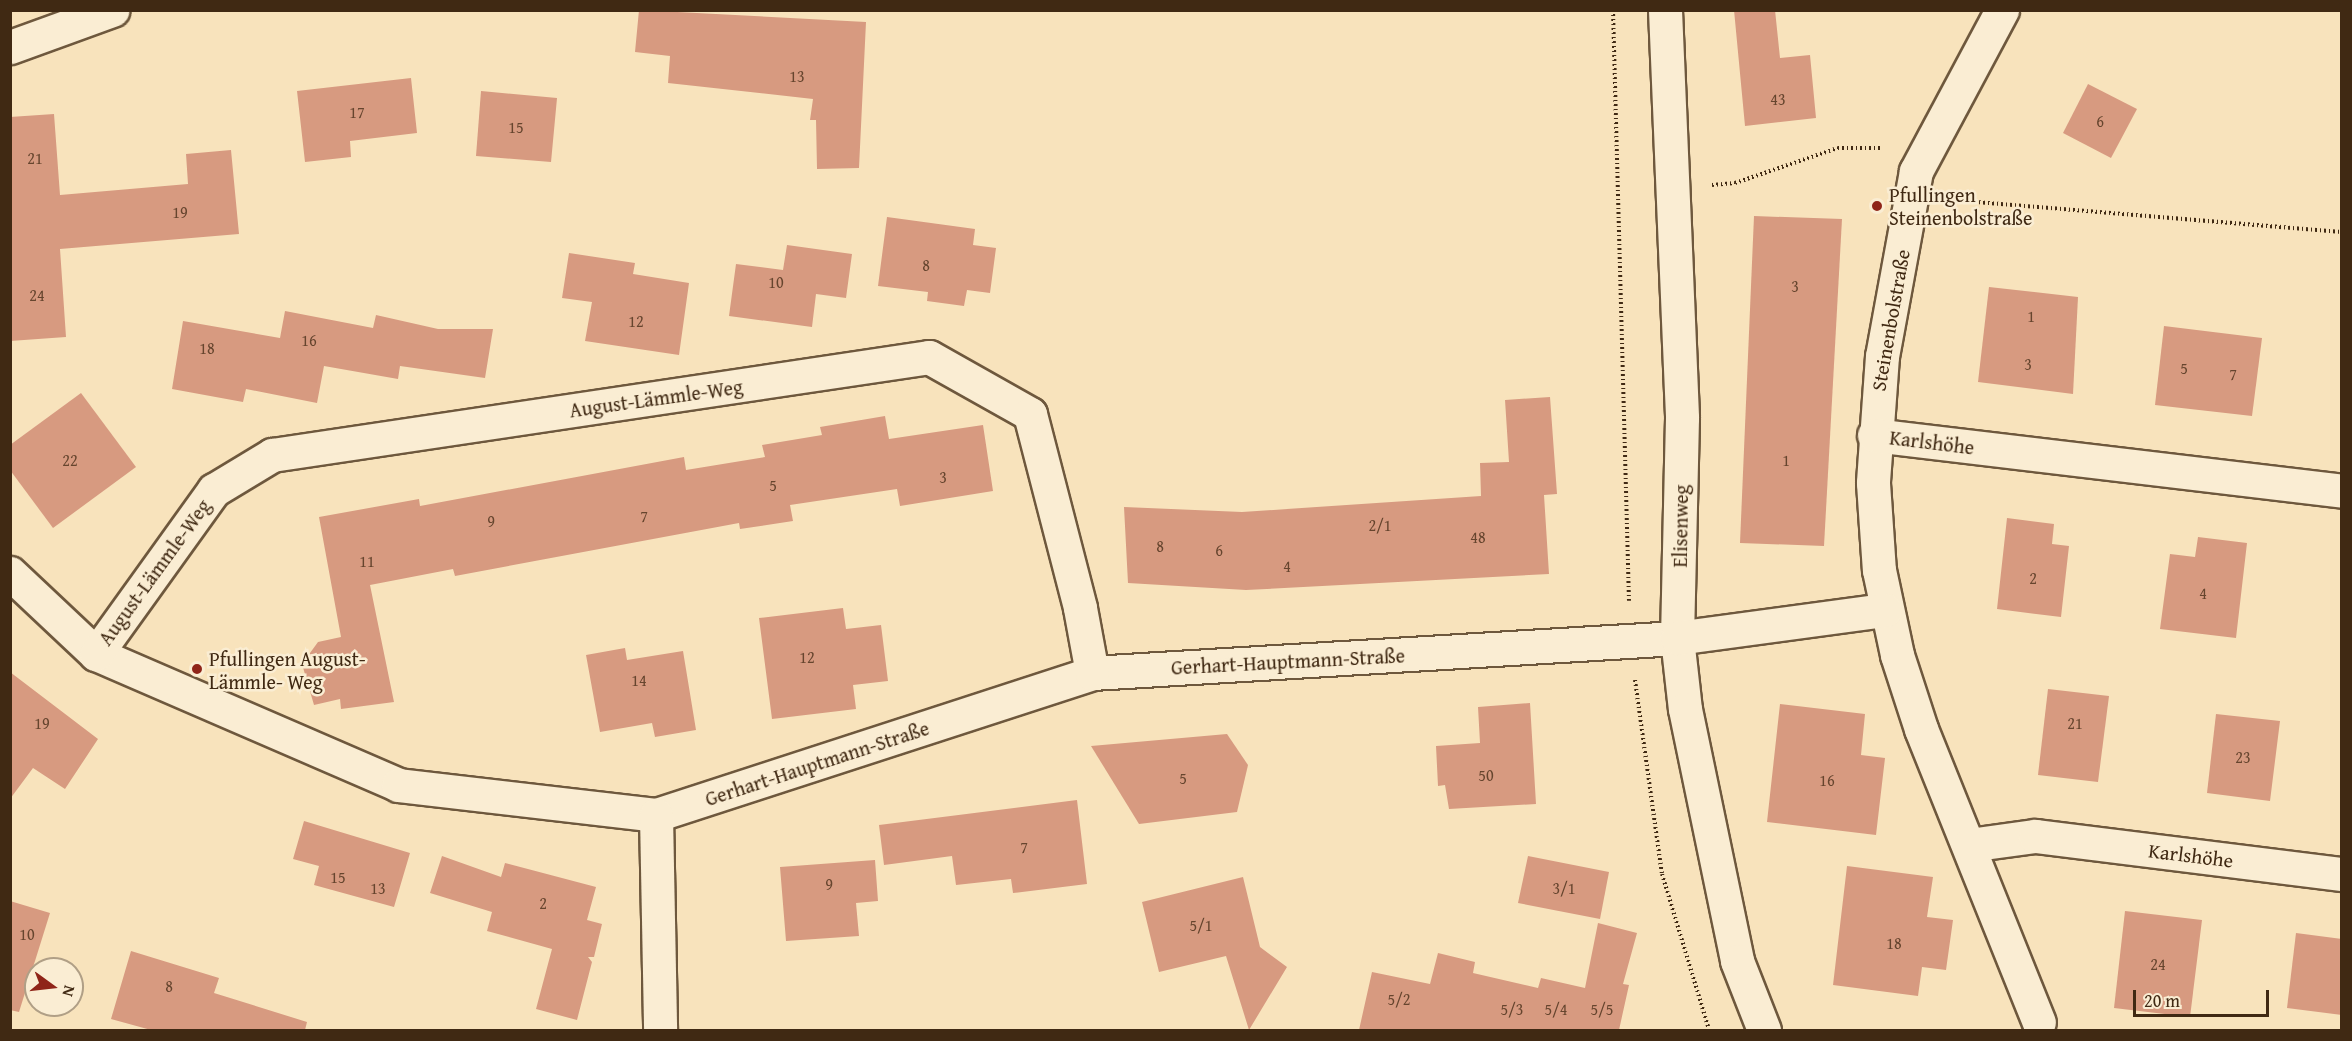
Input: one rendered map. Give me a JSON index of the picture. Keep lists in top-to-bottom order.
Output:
{
  "streets": {
    "street": [
      "Steinenbolstraße",
      "August-Lämmle-Weg",
      "Karlshöhe",
      "Elisenweg",
      "Gerhart-Hauptmann-Straße"
    ]
  },
  "crossings": [
    ["Steinenbolstraße", "Karlshöhe"],
    ["August-Lämmle-Weg", "Gerhart-Hauptmann-Straße"],
    ["Elisenweg", "Gerhart-Hauptmann-Straße"]
  ],
  "places": ["Pfullingen Steinenbolstraße", "Pfullingen August- Lämmle- Weg"],
  "house_numbers": [
    "13",
    "43",
    "17",
    "6",
    "15",
    "21",
    "19",
    "8",
    "10",
    "3",
    "24",
    "1",
    "12",
    "16",
    "18",
    "3",
    "5",
    "7",
    "22",
    "1",
    "3",
    "5",
    "7",
    "9",
    "2/1",
    "48",
    "8",
    "6",
    "11",
    "4",
    "2",
    "4",
    "12",
    "14",
    "19",
    "21",
    "23",
    "50",
    "5",
    "16",
    "7",
    "15",
    "9",
    "13",
    "3/1",
    "2",
    "5/1",
    "10",
    "18",
    "24",
    "8",
    "5/2",
    "5/3",
    "5/4",
    "5/5"
  ],
  "scale_bar": "20 m",
  "north": "right"
}
